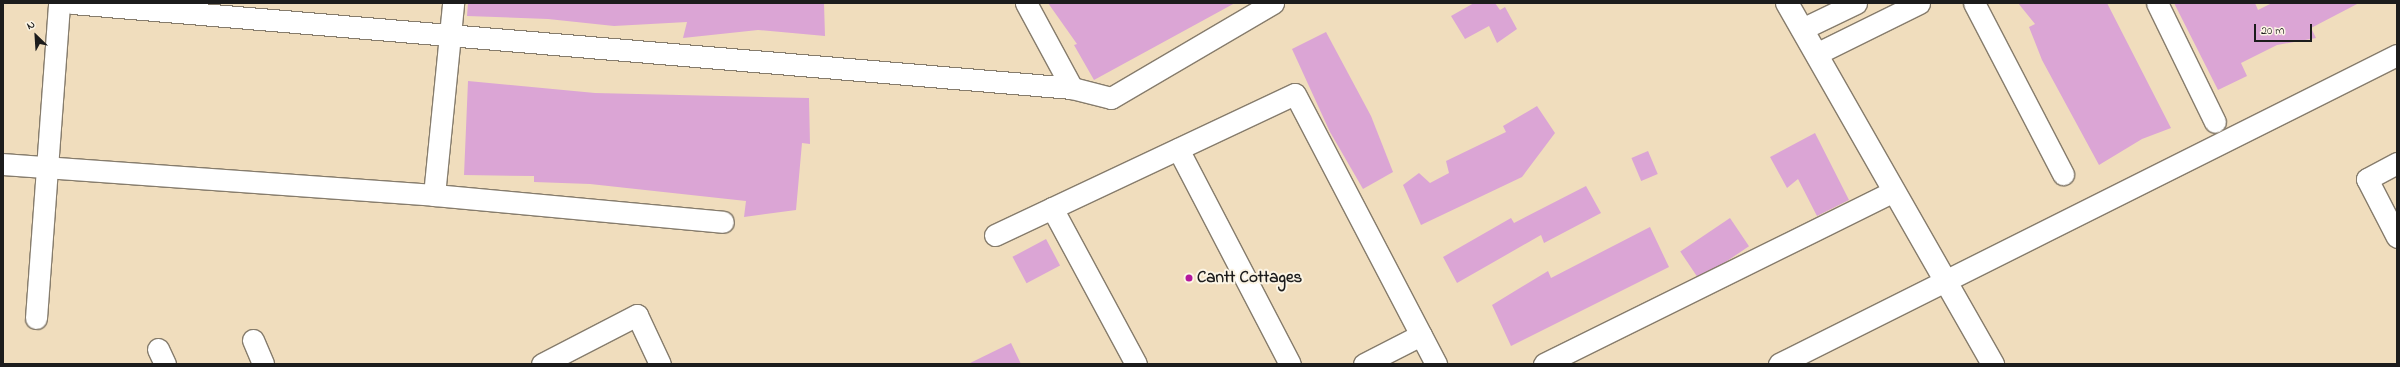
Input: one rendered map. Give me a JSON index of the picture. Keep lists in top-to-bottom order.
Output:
{
  "places": ["Cantt Cottages"],
  "scale_bar": "20 m",
  "north": "top left"
}
